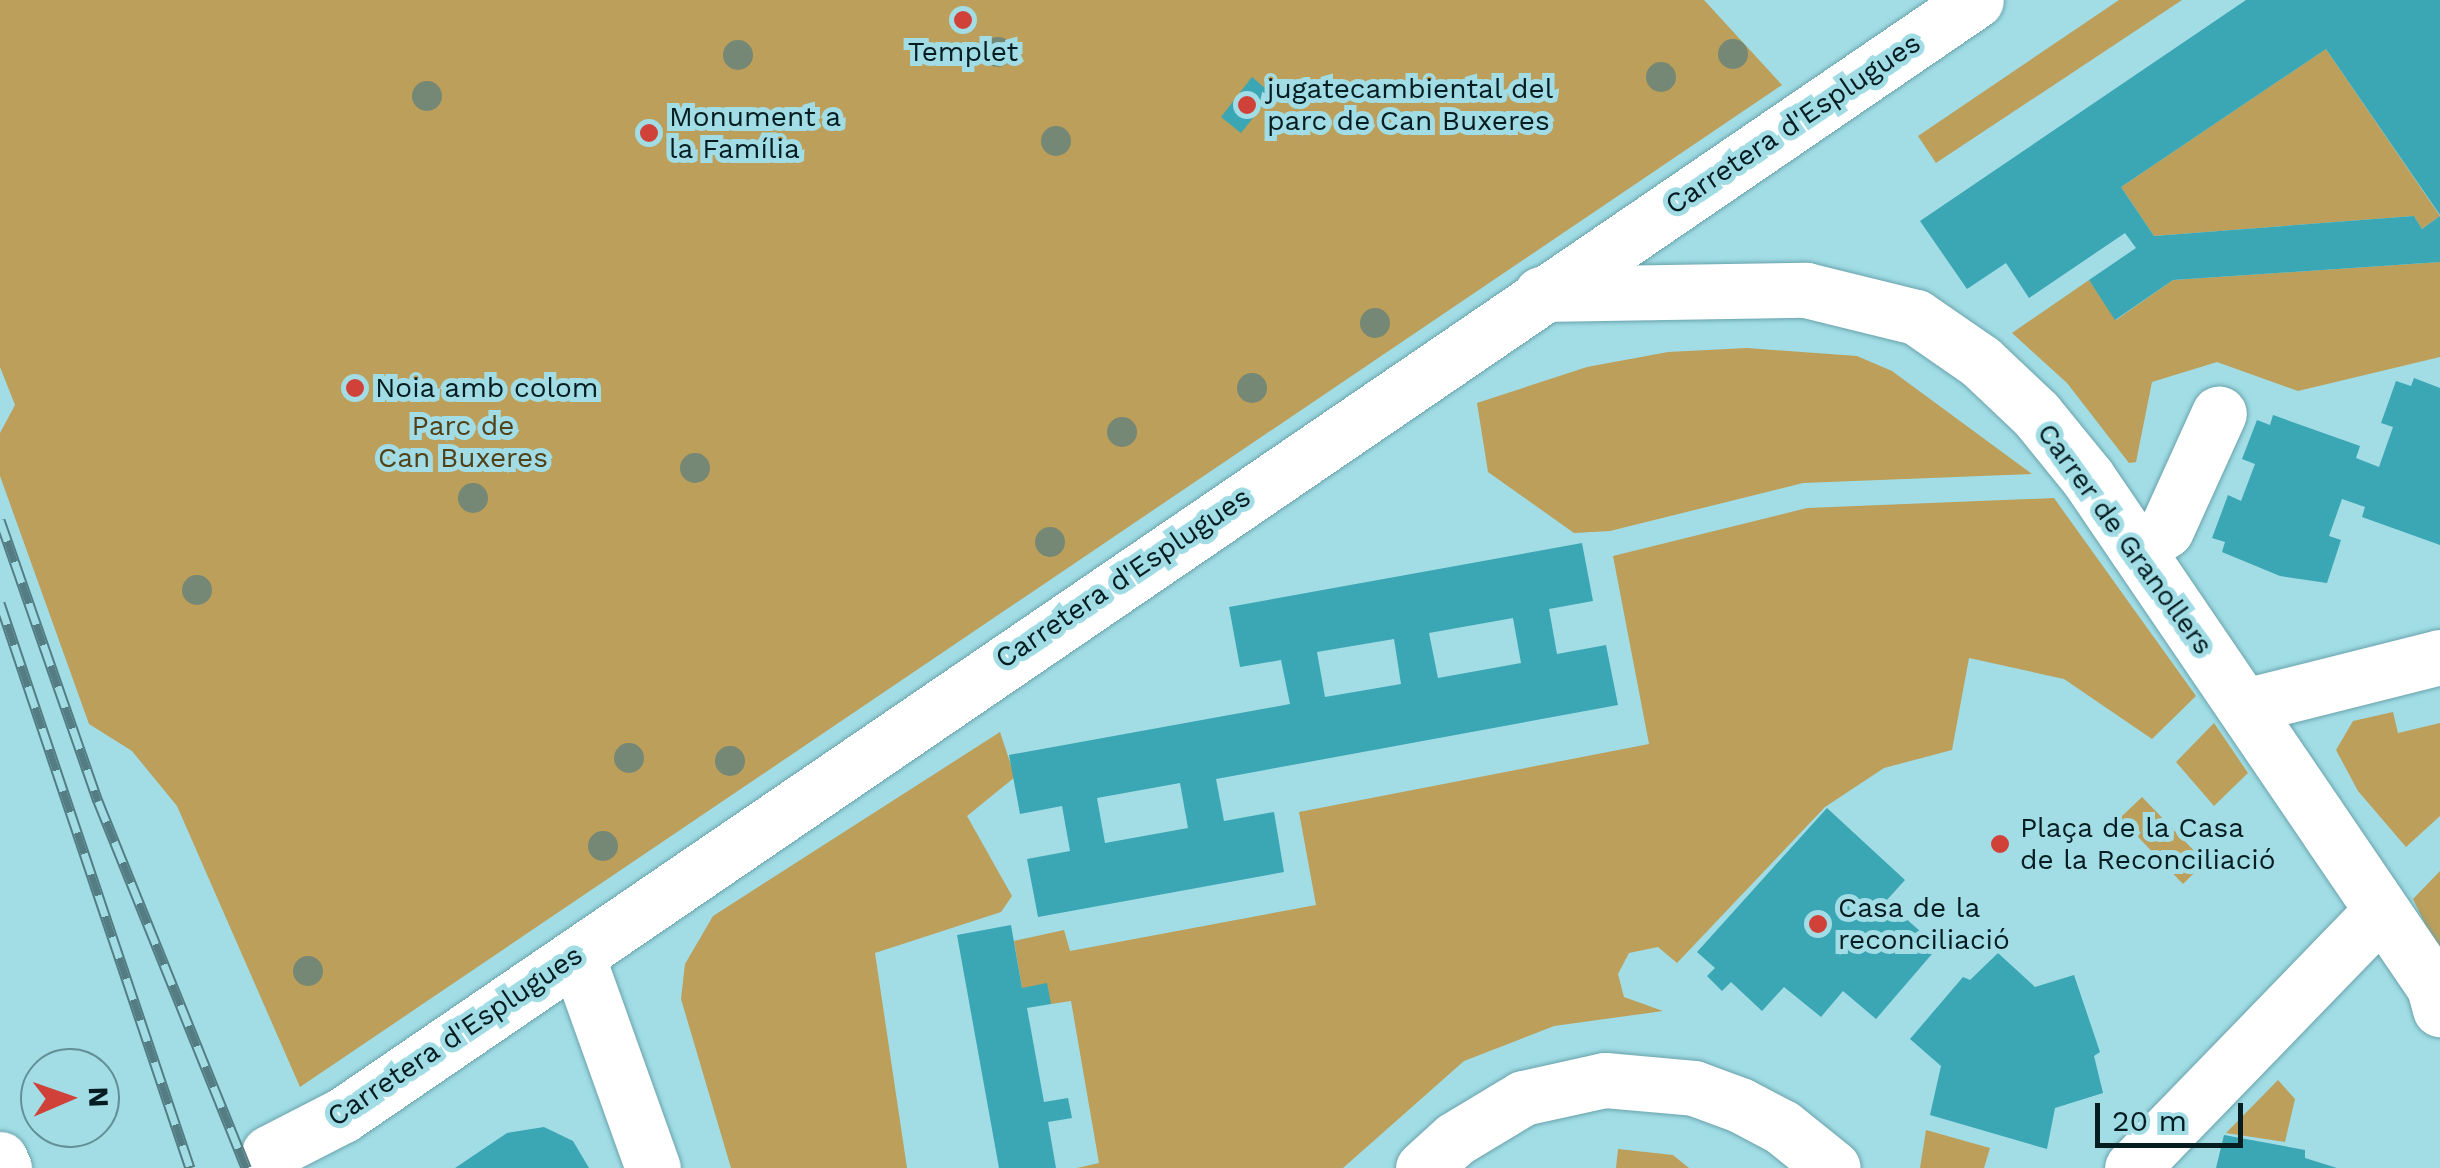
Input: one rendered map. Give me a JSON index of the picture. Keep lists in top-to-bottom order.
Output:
{
  "streets": {
    "street": ["Carretera d'Esplugues", "Carrer de Granollers"]
  },
  "crossings": [
    ["Carretera d'Esplugues", "Carrer de Granollers"]
  ],
  "parks": ["Parc de Can Buxeres"],
  "places": [
    "Templet",
    "jugatecambiental del parc de Can Buxeres",
    "Monument a la Família",
    "Noia amb colom",
    "Plaça de la Casa de la Reconciliació",
    "Casa de la reconciliació"
  ],
  "scale_bar": "20 m",
  "north": "right"
}
